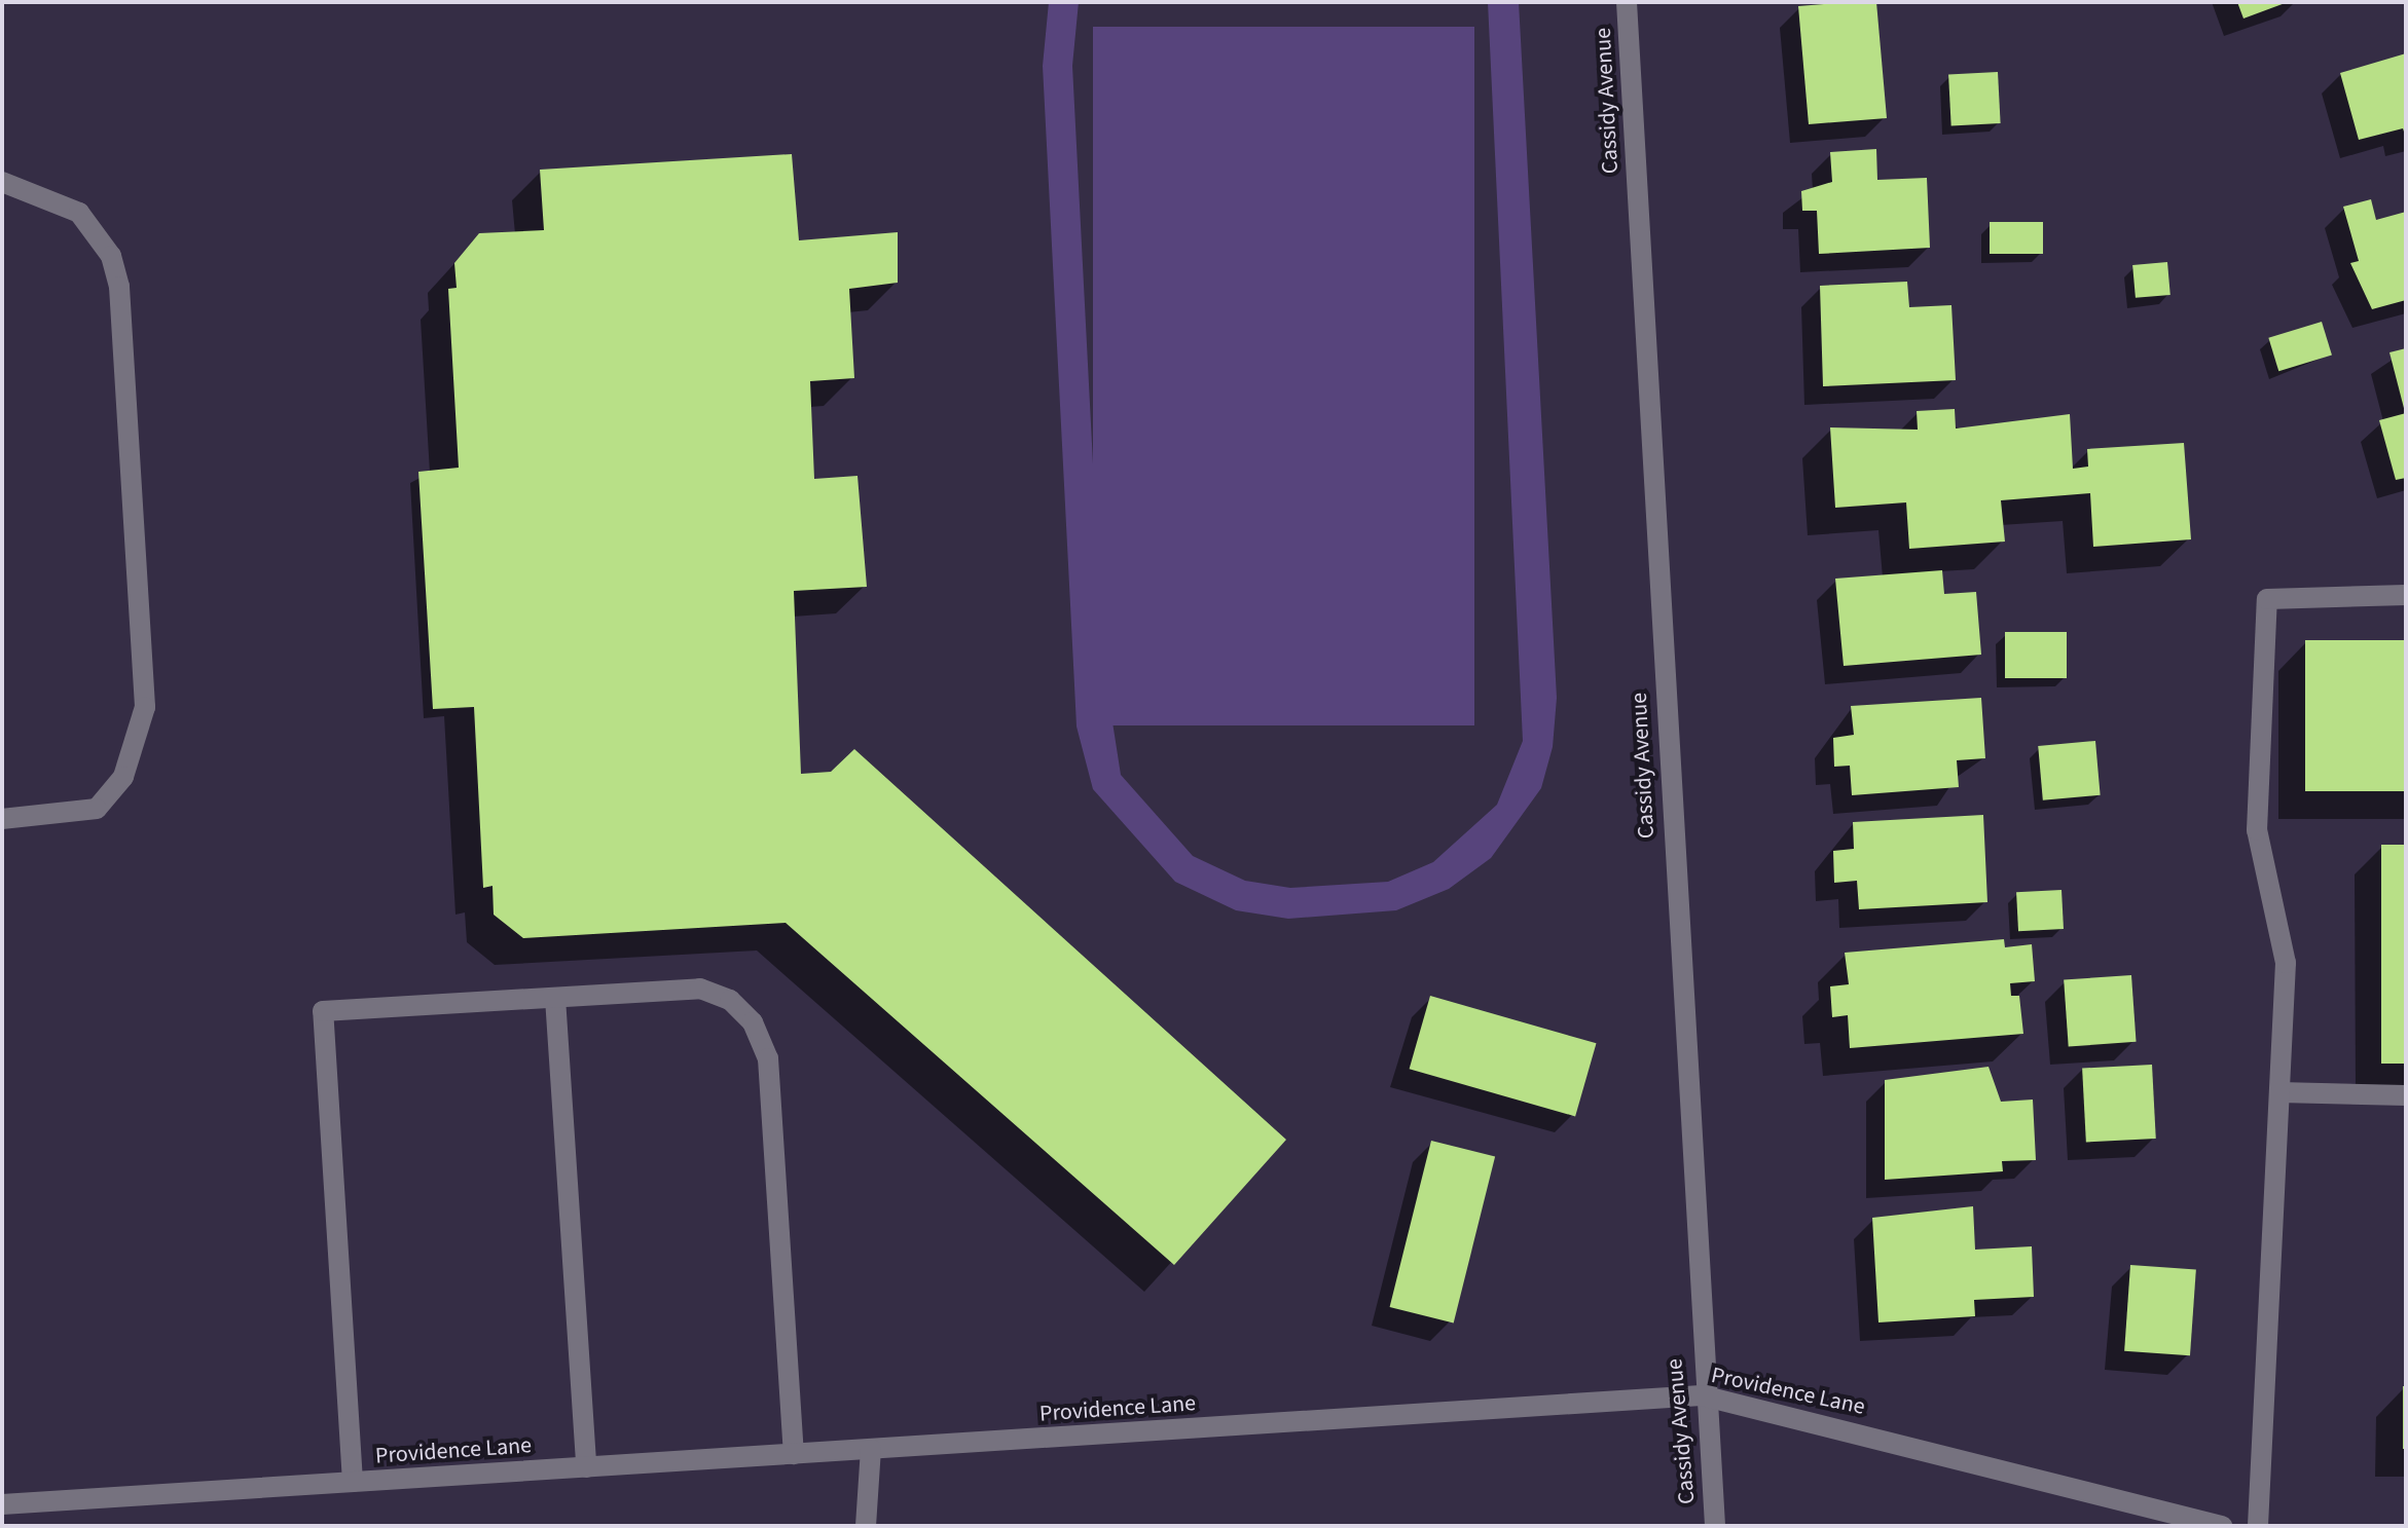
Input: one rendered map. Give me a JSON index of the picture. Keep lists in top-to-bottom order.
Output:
{
  "streets": {
    "street": ["Cassidy Avenue", "Providence Lane"]
  },
  "crossings": [
    ["Cassidy Avenue", "Providence Lane"]
  ]
}
